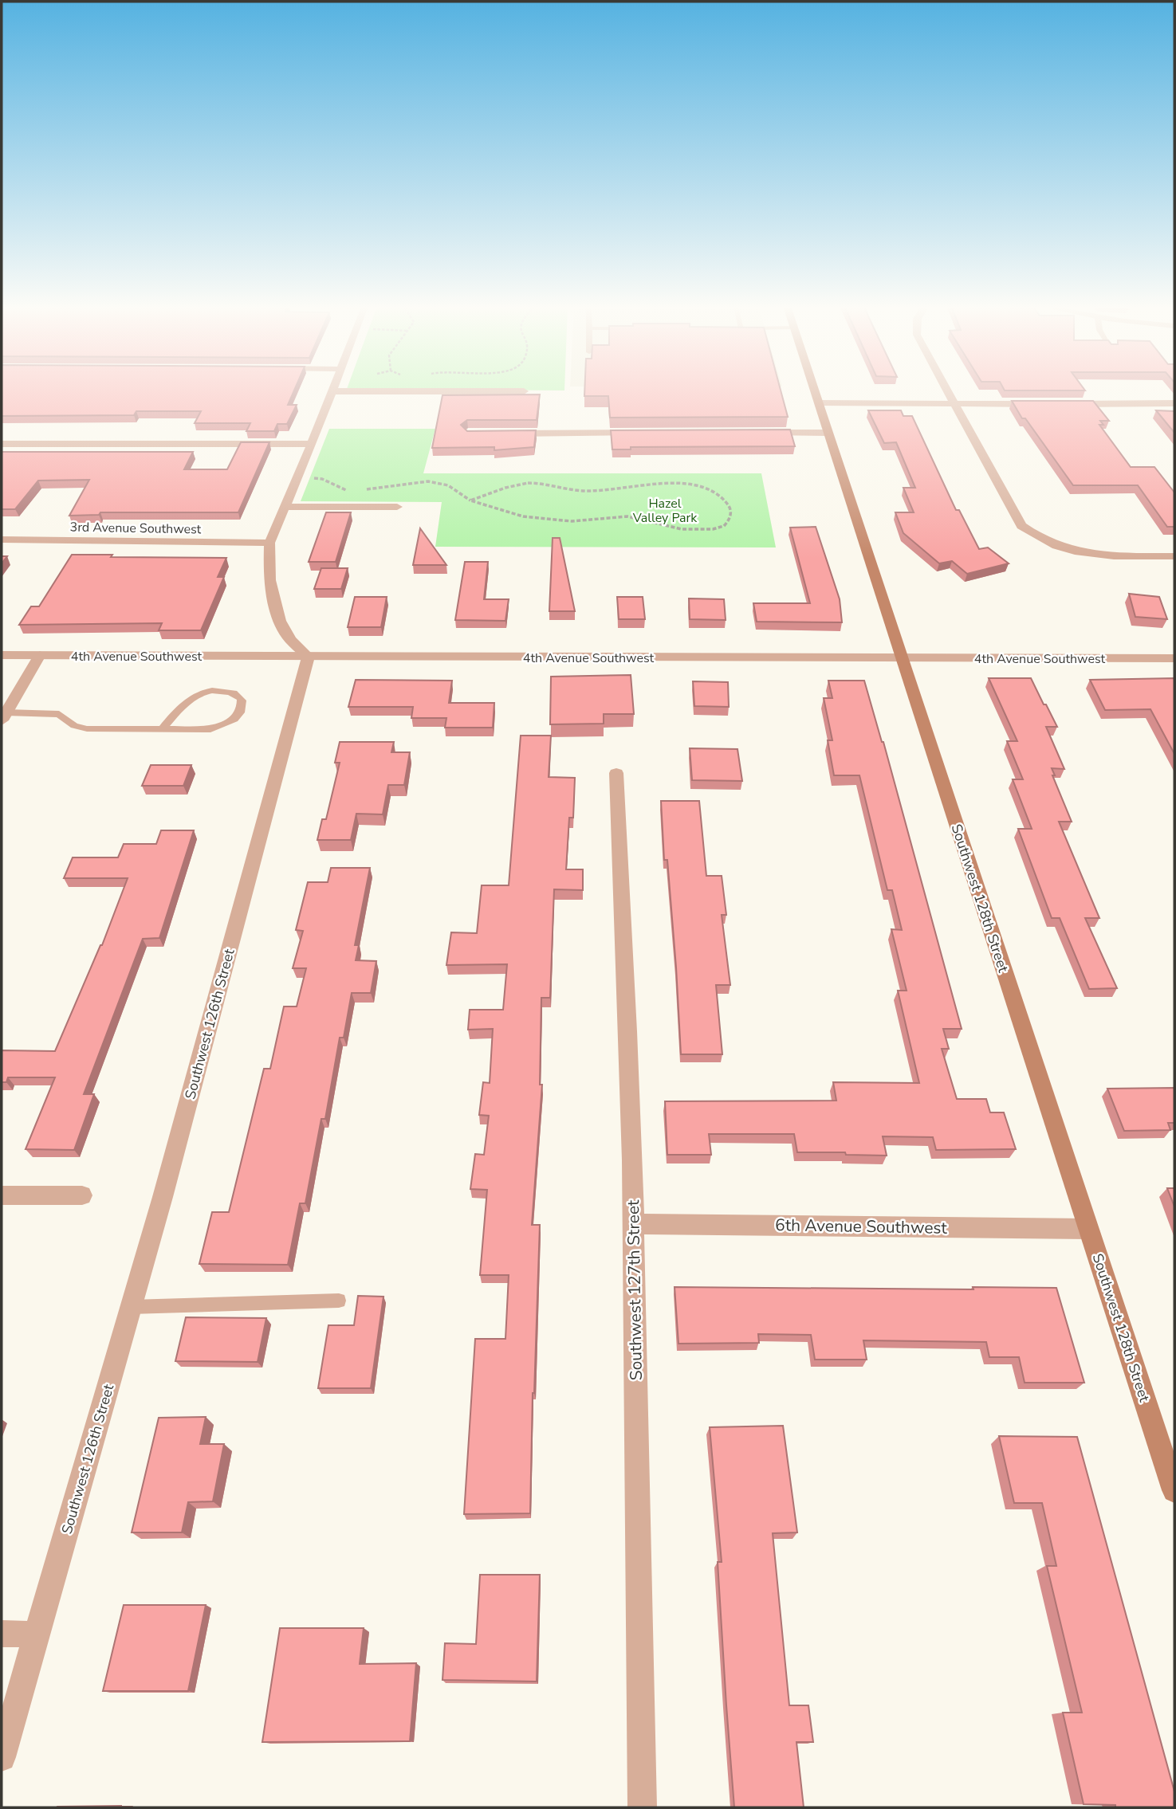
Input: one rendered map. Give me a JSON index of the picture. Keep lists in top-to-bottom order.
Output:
{
  "streets": {
    "main road": ["Southwest 128th Street"],
    "street": [
      "3rd Avenue Southwest",
      "4th Avenue Southwest",
      "Southwest 126th Street",
      "6th Avenue Southwest",
      "Southwest 127th Street"
    ]
  },
  "crossings": [
    ["4th Avenue Southwest", "Southwest 128th Street"],
    ["4th Avenue Southwest", "Southwest 126th Street"],
    ["Southwest 128th Street", "6th Avenue Southwest"],
    ["6th Avenue Southwest", "Southwest 127th Street"]
  ],
  "parks": ["Hazel Valley Park"]
}
